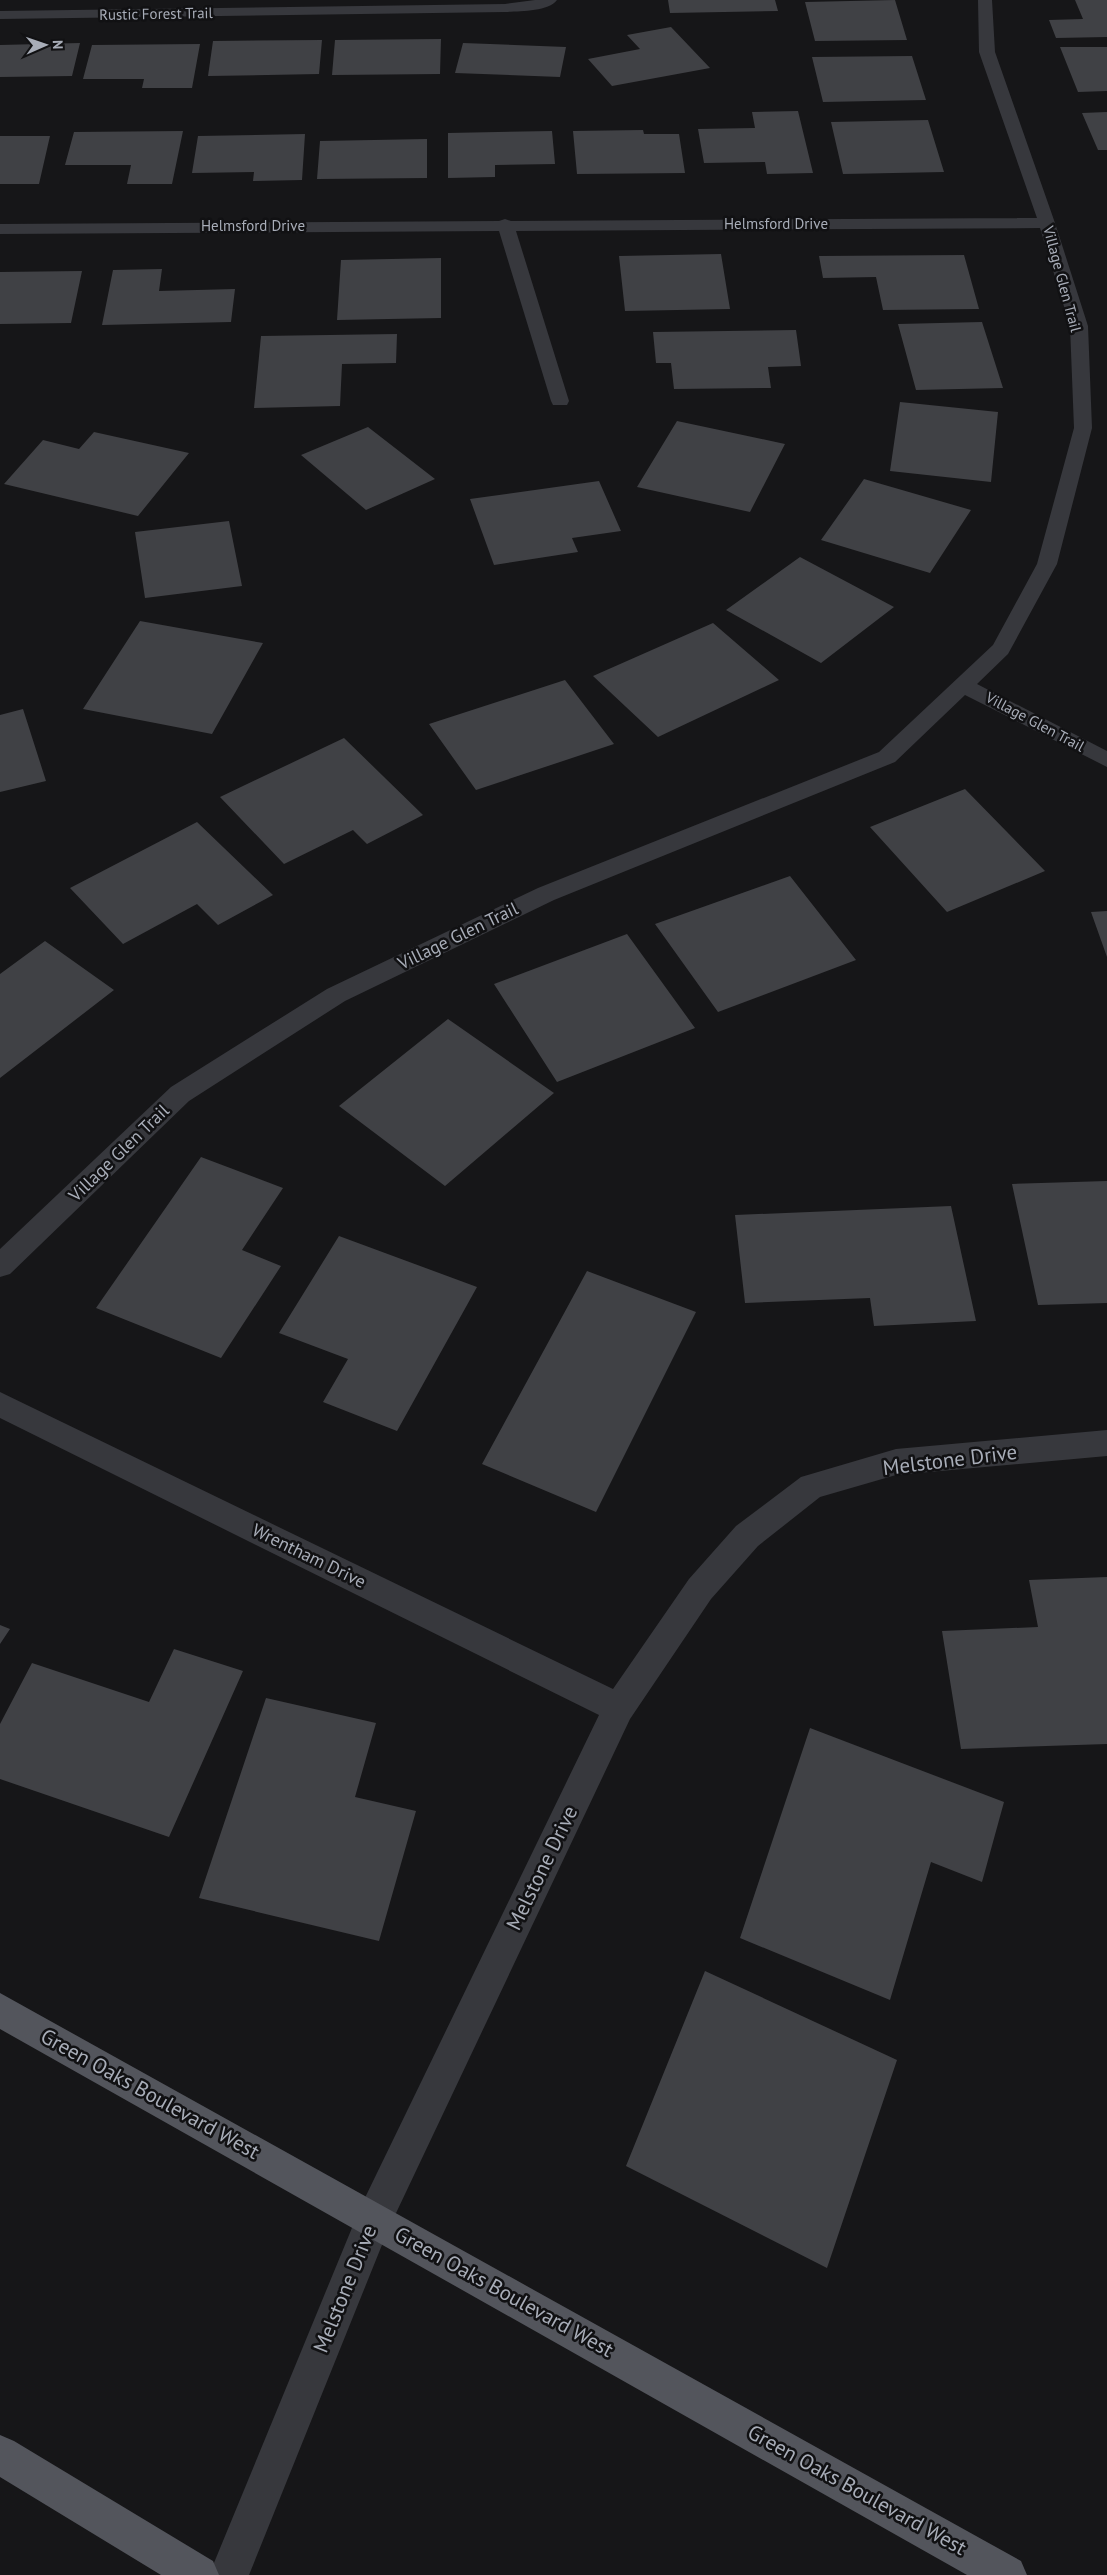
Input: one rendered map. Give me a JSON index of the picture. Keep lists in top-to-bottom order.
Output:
{
  "streets": {
    "main road": ["Green Oaks Boulevard West"],
    "street": [
      "Rustic Forest Trail",
      "Helmsford Drive",
      "Village Glen Trail",
      "Melstone Drive",
      "Wrentham Drive"
    ]
  },
  "crossings": [
    ["Helmsford Drive", "Village Glen Trail"],
    ["Melstone Drive", "Wrentham Drive"],
    ["Melstone Drive", "Green Oaks Boulevard West"]
  ],
  "north": "right"
}
